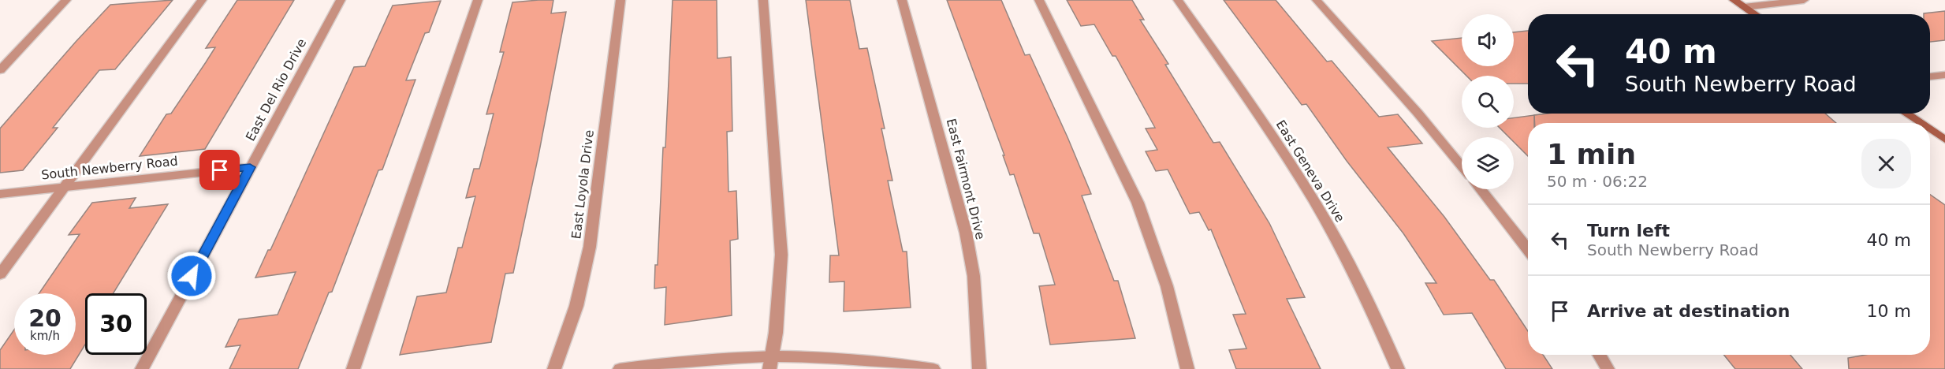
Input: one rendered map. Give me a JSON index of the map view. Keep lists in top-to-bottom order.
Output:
{
  "streets": {
    "street": [
      "East Del Rio Drive",
      "South Newberry Road",
      "East Geneva Drive",
      "East Fairmont Drive",
      "East Loyola Drive"
    ]
  },
  "crossings": [
    ["East Del Rio Drive", "South Newberry Road"]
  ],
  "page": {
    "turn": ["40 m", "South Newberry Road"],
    "heading": ["1 min", "50 m · 06:22"],
    "list": [
      {
        "name": "Turn left",
        "note": "South Newberry Road",
        "value": "40 m"
      },
      {
        "name": "Arrive at destination",
        "value": "10 m"
      }
    ],
    "speed": "20 km/h",
    "limit": "30"
  }
}
